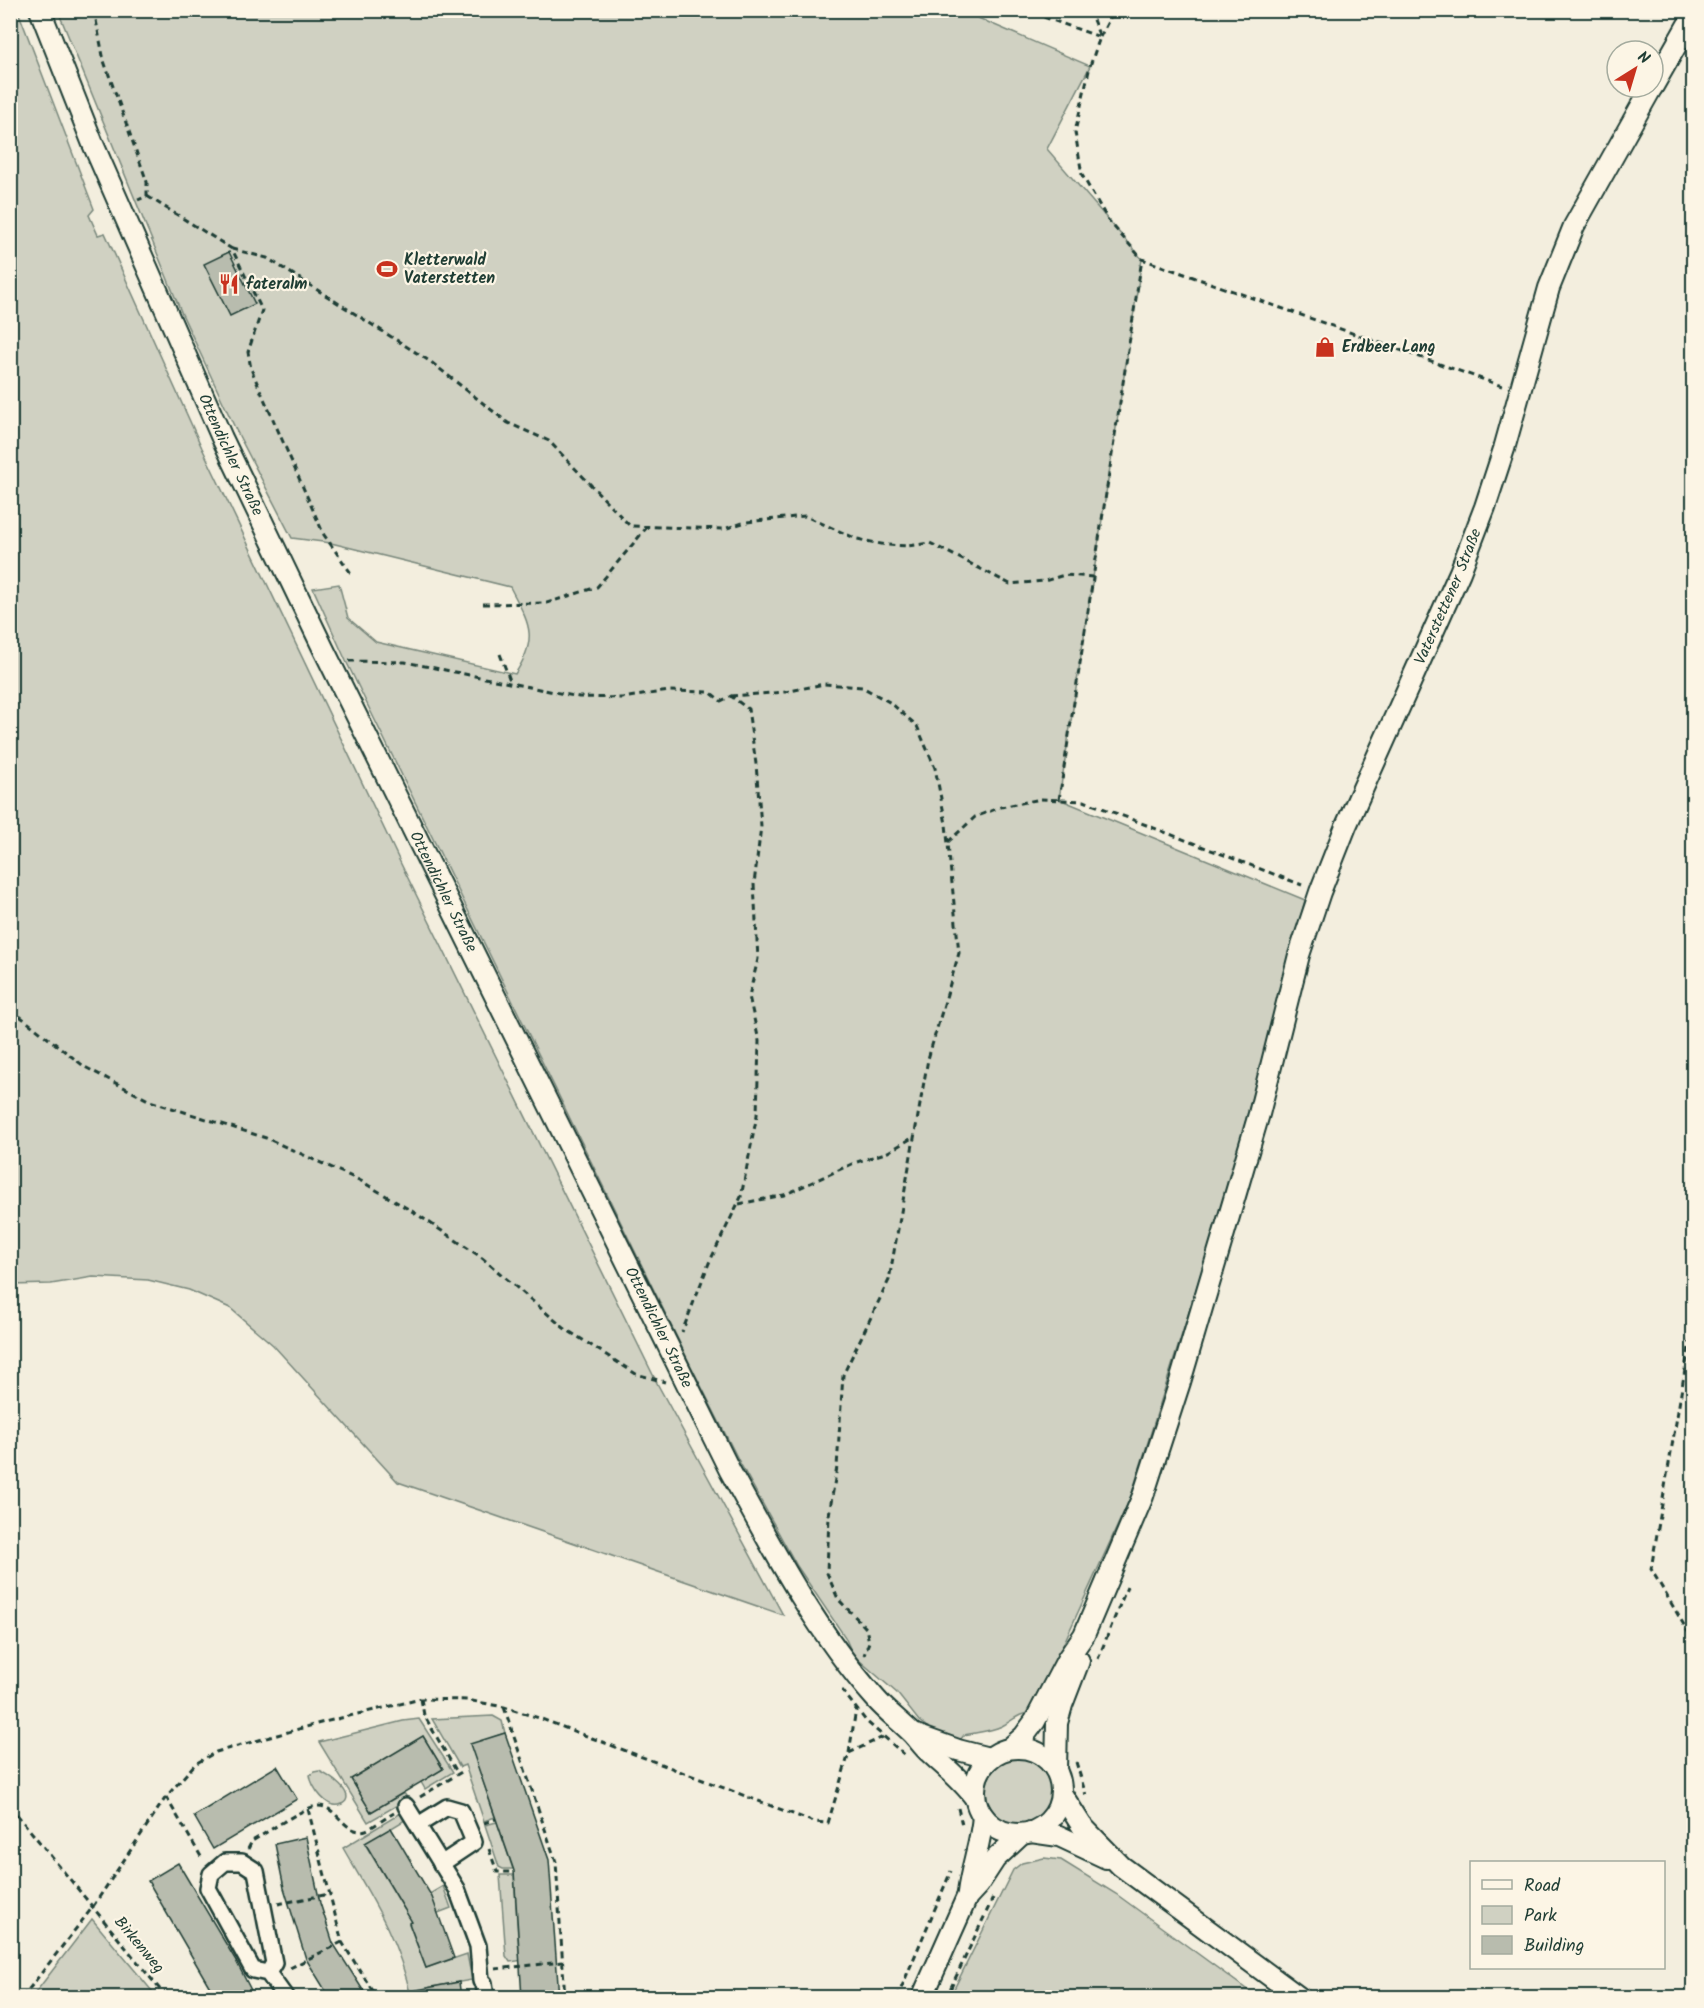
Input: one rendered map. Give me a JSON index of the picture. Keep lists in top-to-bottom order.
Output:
{
  "streets": {
    "street": ["Ottendichler Straße", "Vaterstettener Straße"],
    "path": ["Birkenweg"]
  },
  "places": {
    "sports": ["Kletterwald Vaterstetten"],
    "restaurant": ["fateralm"],
    "shop": ["Erdbeer Lang"]
  },
  "legend": ["Road", "Park", "Building"],
  "north": "top right"
}
